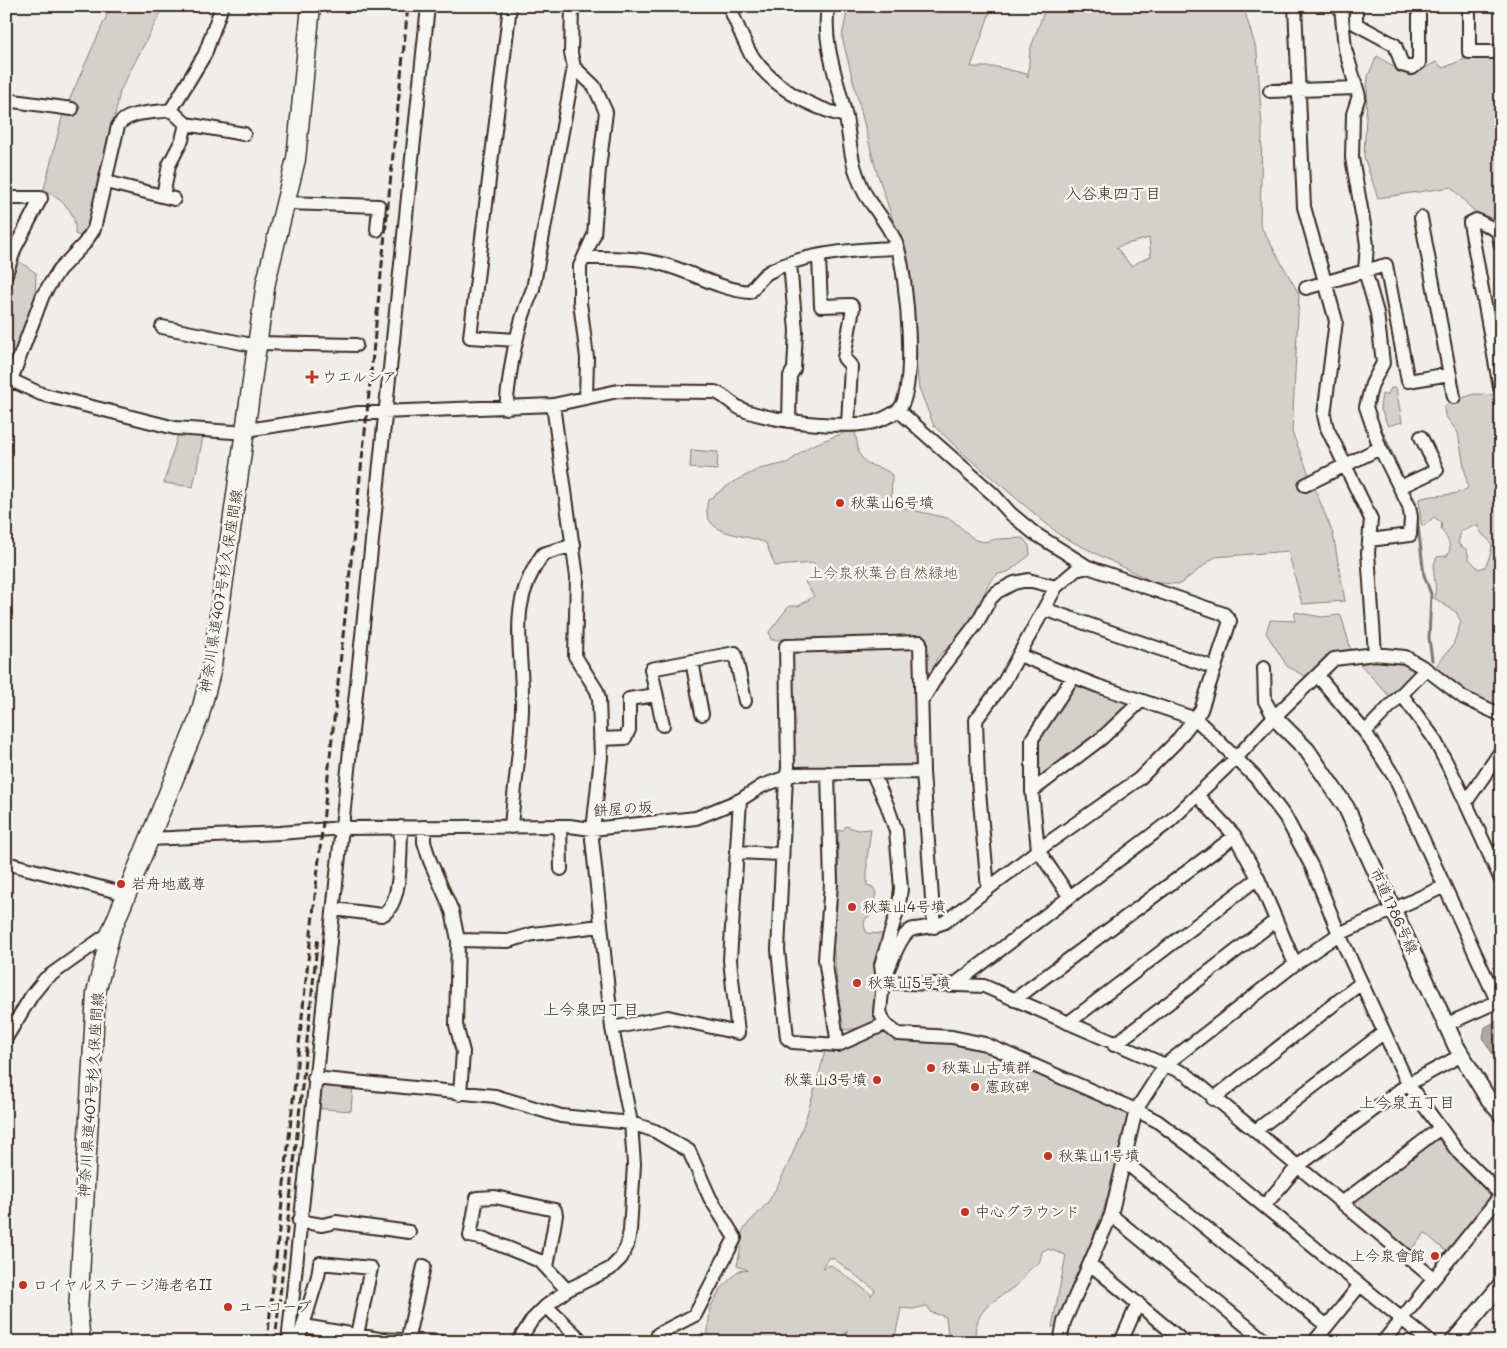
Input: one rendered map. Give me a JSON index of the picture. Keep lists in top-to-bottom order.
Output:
{
  "streets": {
    "main road": ["神奈川県道407号杉久保座間線"],
    "street": ["餅屋の坂", "市道1786号線"]
  },
  "crossings": [
    ["神奈川県道407号杉久保座間線", "餅屋の坂"]
  ],
  "districts": ["入谷東四丁目", "上今泉四丁目", "上今泉五丁目"],
  "parks": ["上今泉秋葉台自然緑地"],
  "places": {
    "health": ["ウエルシア"],
    "other": [
      "秋葉山6号墳",
      "岩舟地蔵尊",
      "秋葉山4号墳",
      "秋葉山5号墳",
      "秋葉山古墳群",
      "秋葉山3号墳",
      "憲政碑",
      "秋葉山1号墳",
      "中心グラウンド",
      "上今泉會館",
      "ロイヤルステージ海老名II",
      "ユーコープ"
    ]
  }
}
